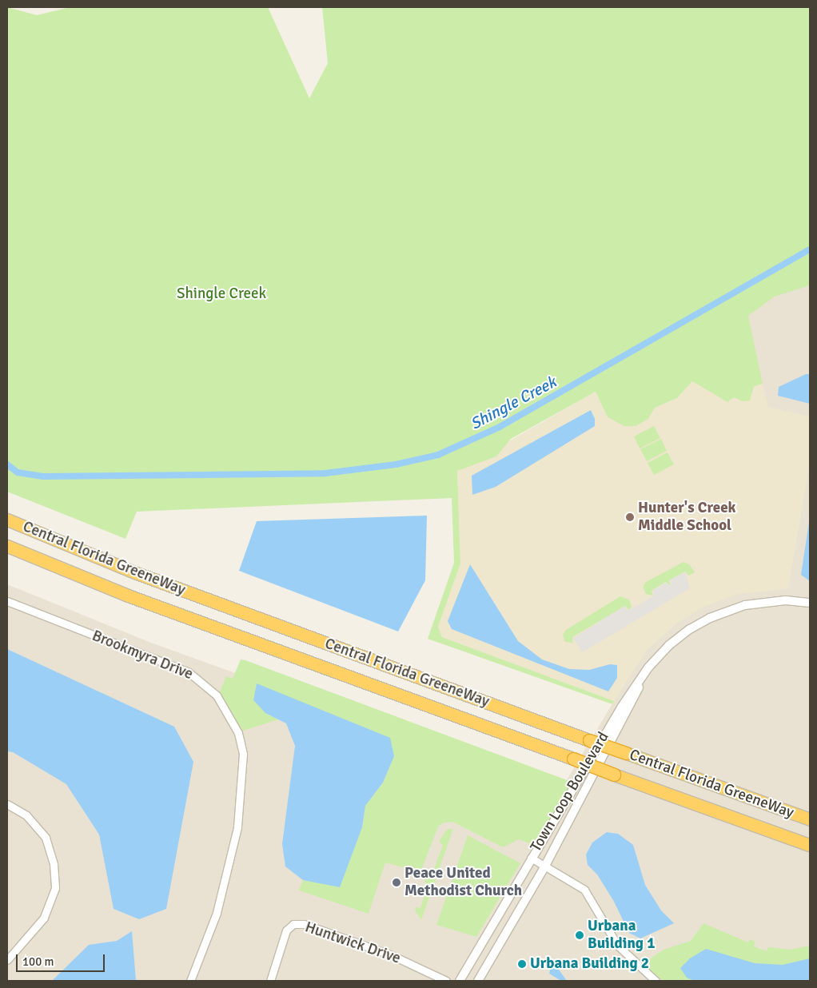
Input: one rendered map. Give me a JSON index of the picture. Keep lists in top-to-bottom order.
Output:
{
  "streets": {
    "highway": ["Central Florida GreeneWay"],
    "street": ["Brookmyra Drive", "Town Loop Boulevard", "Huntwick Drive"]
  },
  "water": ["Shingle Creek"],
  "parks": ["Shingle Creek"],
  "places": [
    "Hunter's Creek Middle School",
    "Peace United Methodist Church",
    "Urbana Building 1",
    "Urbana Building 2"
  ],
  "scale_bar": "100 m"
}
